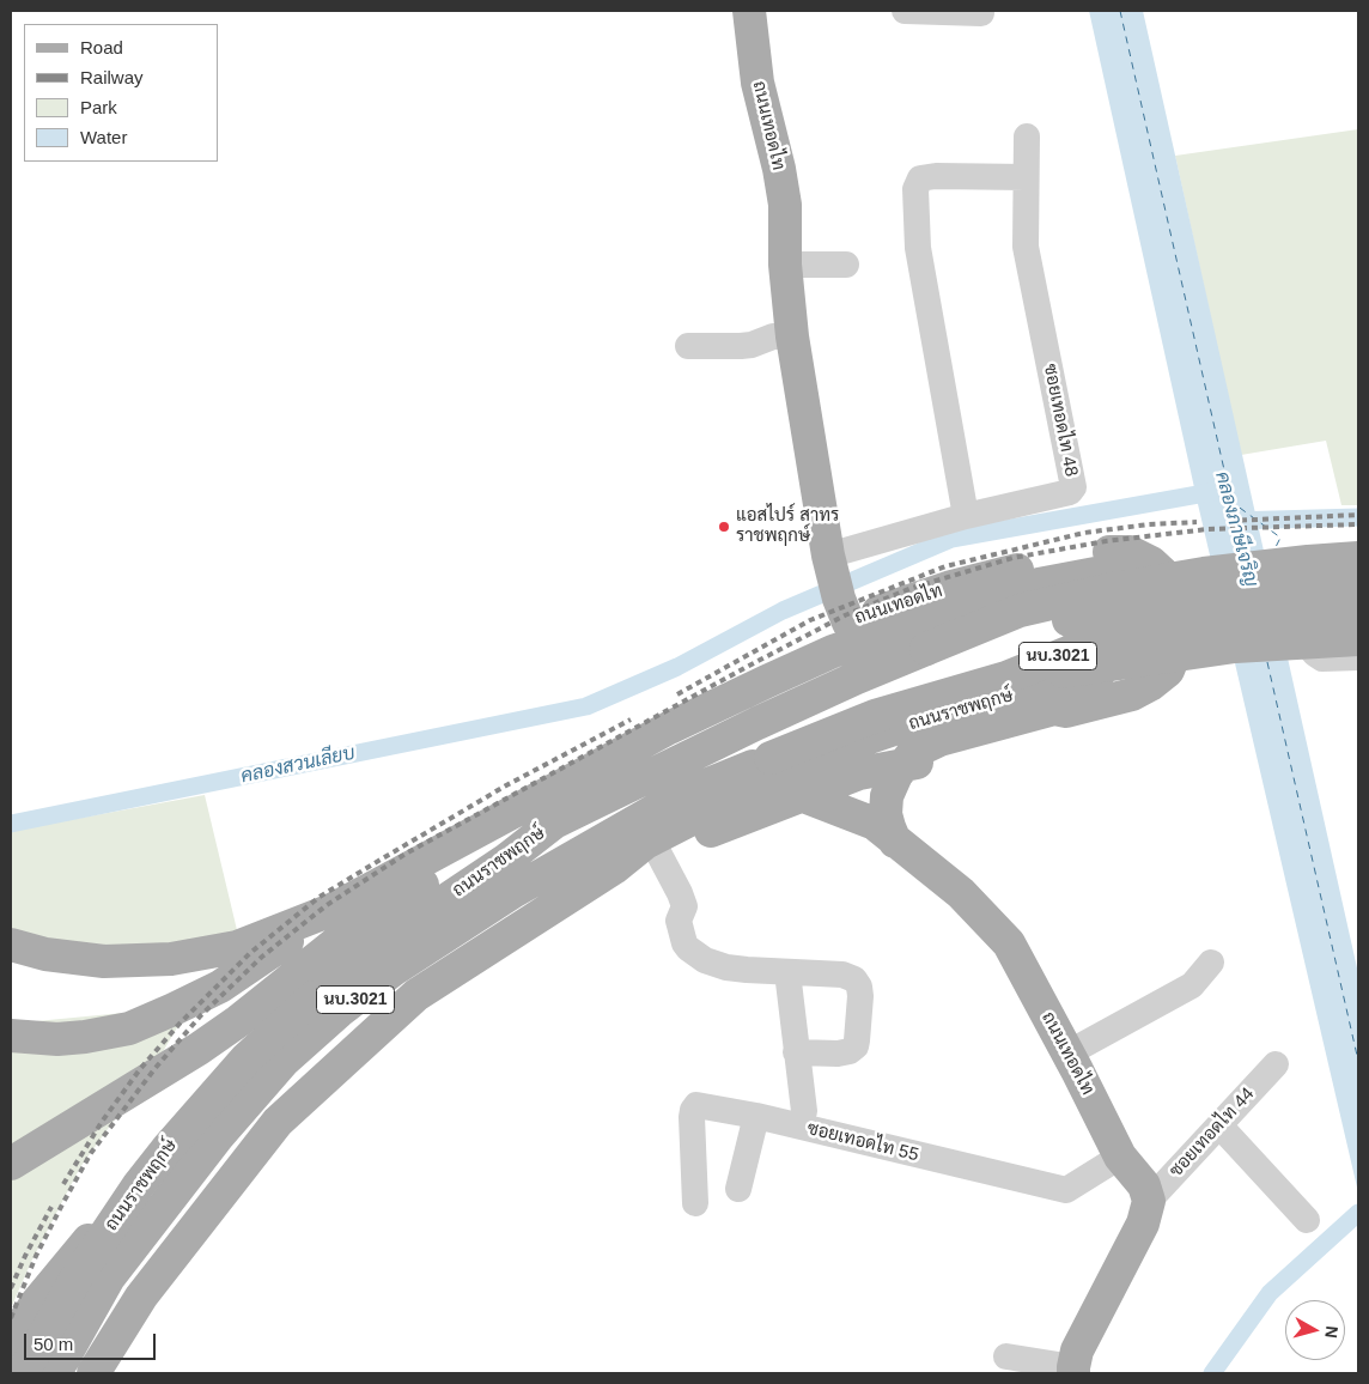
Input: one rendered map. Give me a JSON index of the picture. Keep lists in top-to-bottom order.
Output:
{
  "streets": {
    "main road": ["ถนนเทอดไท", "นบ.3021", "ถนนราชพฤกษ์"],
    "street": ["ซอยเทอดไท 48", "ซอยเทอดไท 44", "ซอยเทอดไท 55"]
  },
  "crossings": [
    ["ถนนเทอดไท", "ซอยเทอดไท 48"],
    ["ถนนเทอดไท", "ซอยเทอดไท 44"],
    ["ถนนเทอดไท", "ซอยเทอดไท 55"]
  ],
  "water": ["คลองภาษีเจริญ", "คลองสวนเลียบ"],
  "places": ["แอสไปร์ สาทร ราชพฤกษ์"],
  "legend": [
    "Road",
    "Railway",
    "Park",
    "Water"
  ],
  "scale_bar": "50 m",
  "north": "right"
}
